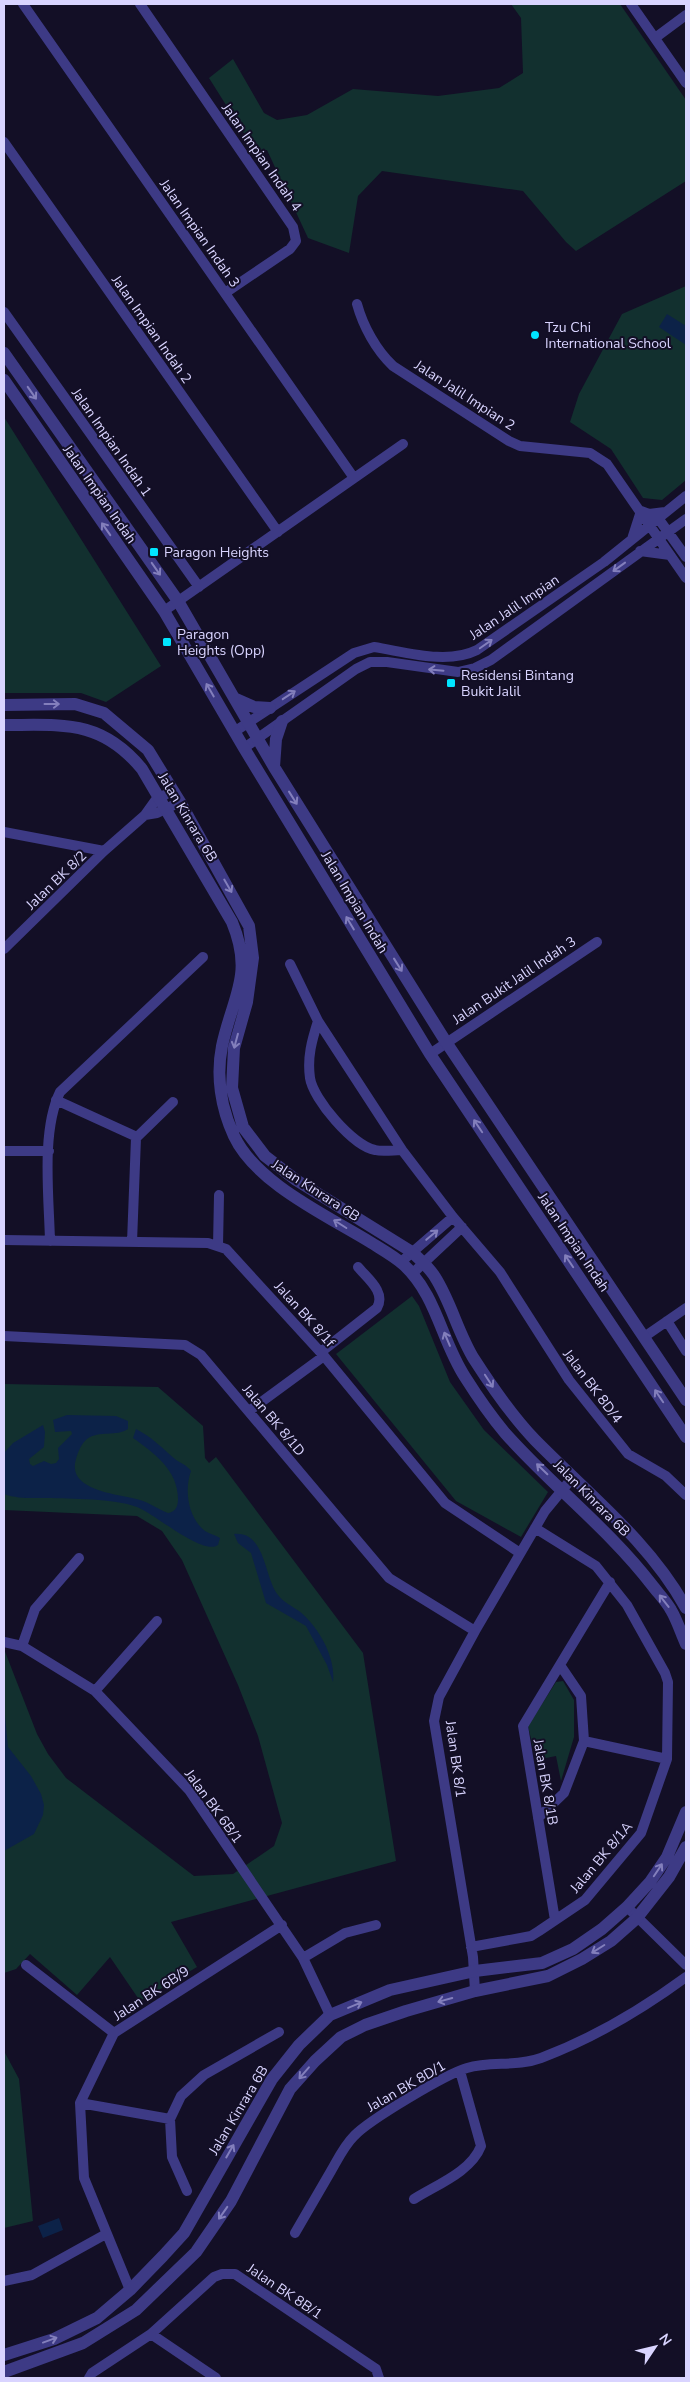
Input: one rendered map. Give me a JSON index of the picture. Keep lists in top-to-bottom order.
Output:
{
  "streets": {
    "street": [
      "Jalan Impian Indah 4",
      "Jalan Impian Indah 3",
      "Jalan Impian Indah 2",
      "Jalan Jalil Impian 2",
      "Jalan Impian Indah 1",
      "Jalan Impian Indah",
      "Jalan Jalil Impian",
      "Jalan Kinrara 6B",
      "Jalan BK 8/2",
      "Jalan Bukit Jalil Indah 3",
      "Jalan BK 8/1f",
      "Jalan BK 8D/4",
      "Jalan BK 8/1D",
      "Jalan BK 8/1",
      "Jalan BK 8/1B",
      "Jalan BK 6B/1",
      "Jalan BK 8/1A",
      "Jalan BK 6B/9",
      "Jalan BK 8D/1",
      "Jalan BK 8B/1"
    ]
  },
  "crossings": [
    ["Jalan Impian Indah 4", "Jalan Impian Indah 3"],
    ["Jalan Jalil Impian 2", "Jalan Jalil Impian"],
    ["Jalan Impian Indah", "Jalan Jalil Impian"],
    ["Jalan Impian Indah", "Jalan Bukit Jalil Indah 3"],
    ["Jalan Kinrara 6B", "Jalan BK 8/2"],
    ["Jalan Kinrara 6B", "Jalan BK 8/1"],
    ["Jalan Kinrara 6B", "Jalan BK 6B/1"],
    ["Jalan Kinrara 6B", "Jalan BK 6B/9"],
    ["Jalan BK 8/1f", "Jalan BK 8/1"],
    ["Jalan BK 8/1D", "Jalan BK 8/1"],
    ["Jalan BK 8/1", "Jalan BK 8/1A"],
    ["Jalan BK 8/1B", "Jalan BK 8/1A"],
    ["Jalan BK 6B/1", "Jalan BK 6B/9"]
  ],
  "places": {
    "other": ["Tzu Chi International School"],
    "transit": ["Paragon Heights", "Paragon Heights (Opp)", "Residensi Bintang Bukit Jalil"]
  },
  "north": "top right"
}
